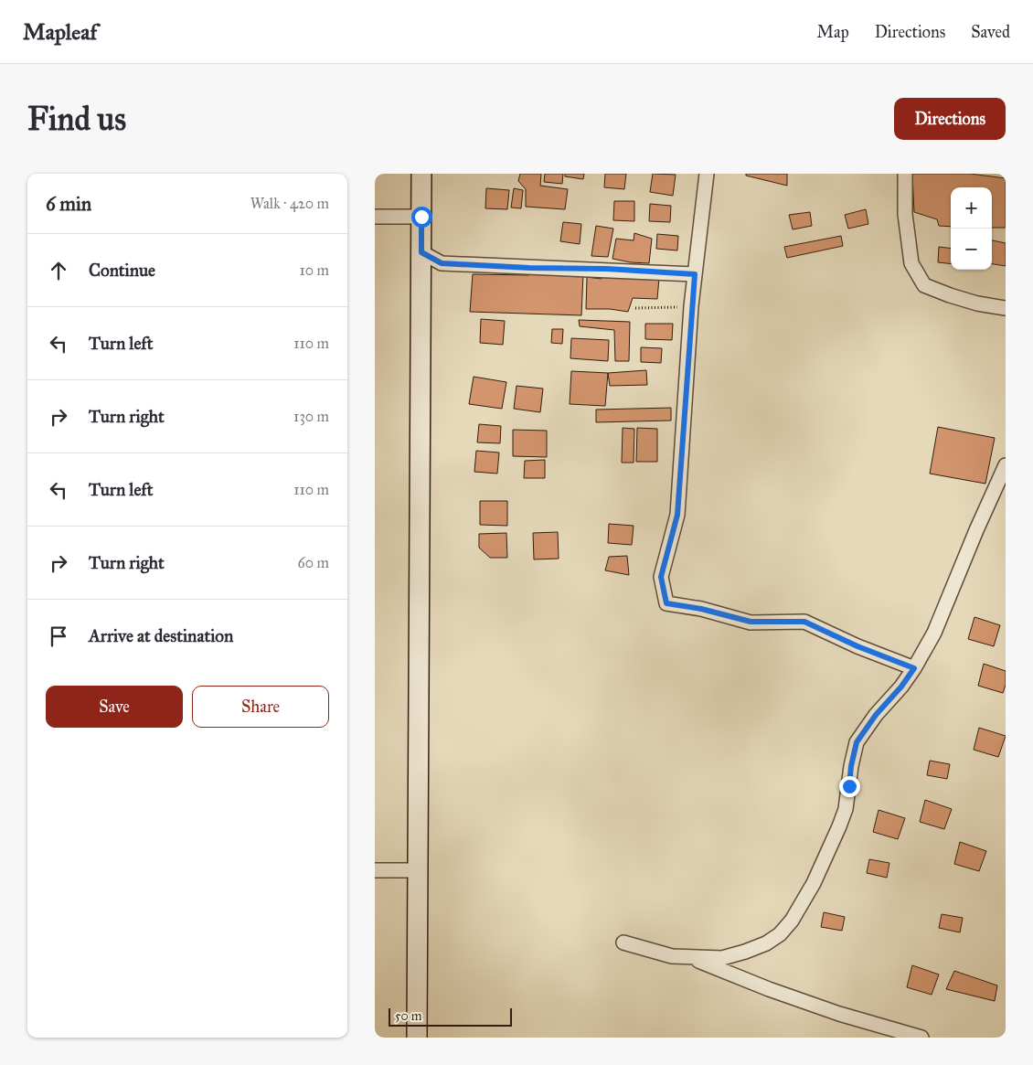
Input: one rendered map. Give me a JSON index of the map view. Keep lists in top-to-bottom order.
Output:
{
  "scale_bar": "50 m",
  "page": {
    "header": "Mapleaf",
    "nav": ["Map", "Directions", "Saved"],
    "buttons": [
      "Directions",
      ["Save", "Share"]
    ],
    "title": "Find us",
    "heading": ["6 min", "Walk · 420 m"],
    "map_buttons": ["+", "−"],
    "list": [
      ["Continue", "10 m"],
      ["Turn left", "110 m"],
      ["Turn right", "130 m"],
      ["Turn left", "110 m"],
      ["Turn right", "60 m"],
      "Arrive at destination"
    ],
    "scale": "50 m"
  }
}
